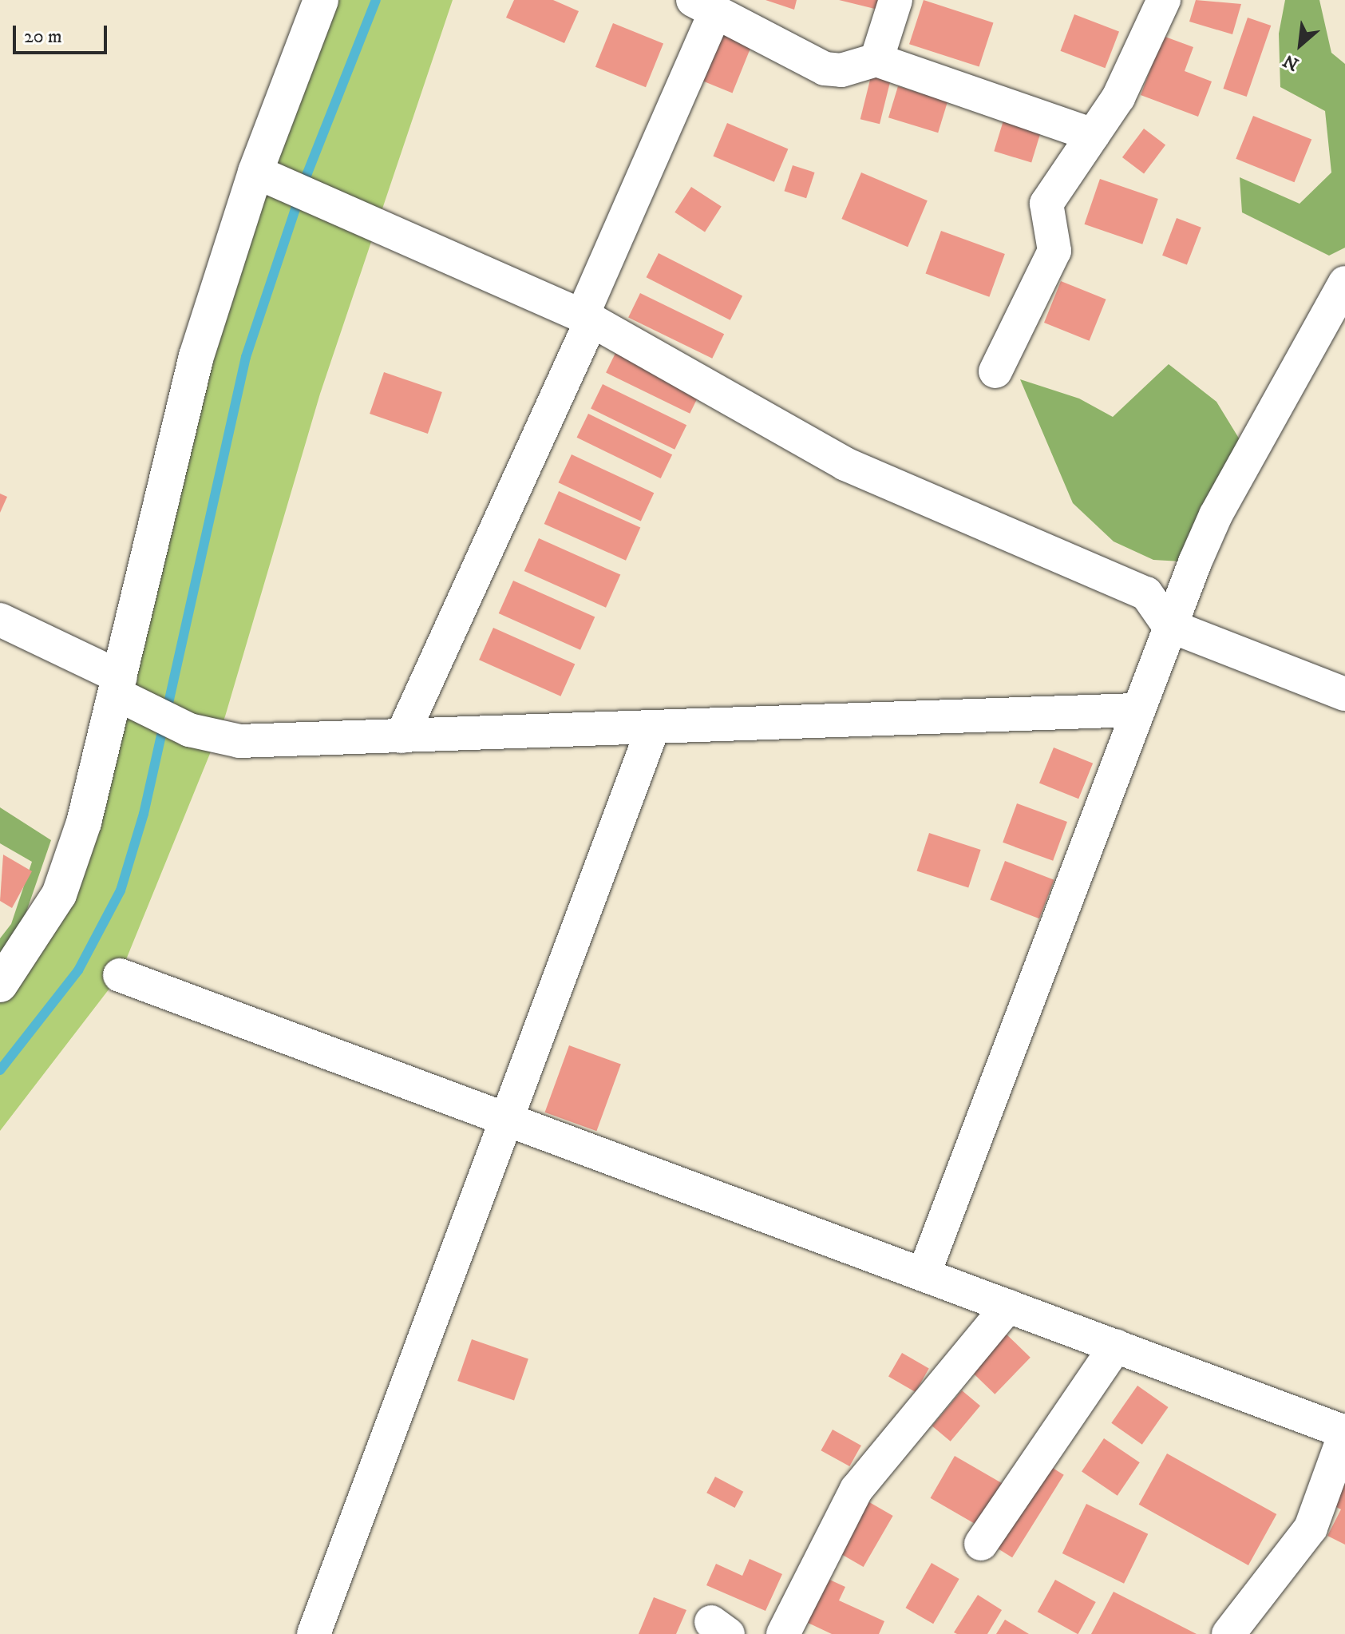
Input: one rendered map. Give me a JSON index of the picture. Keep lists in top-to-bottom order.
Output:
{
  "scale_bar": "20 m",
  "north": "bottom left"
}
